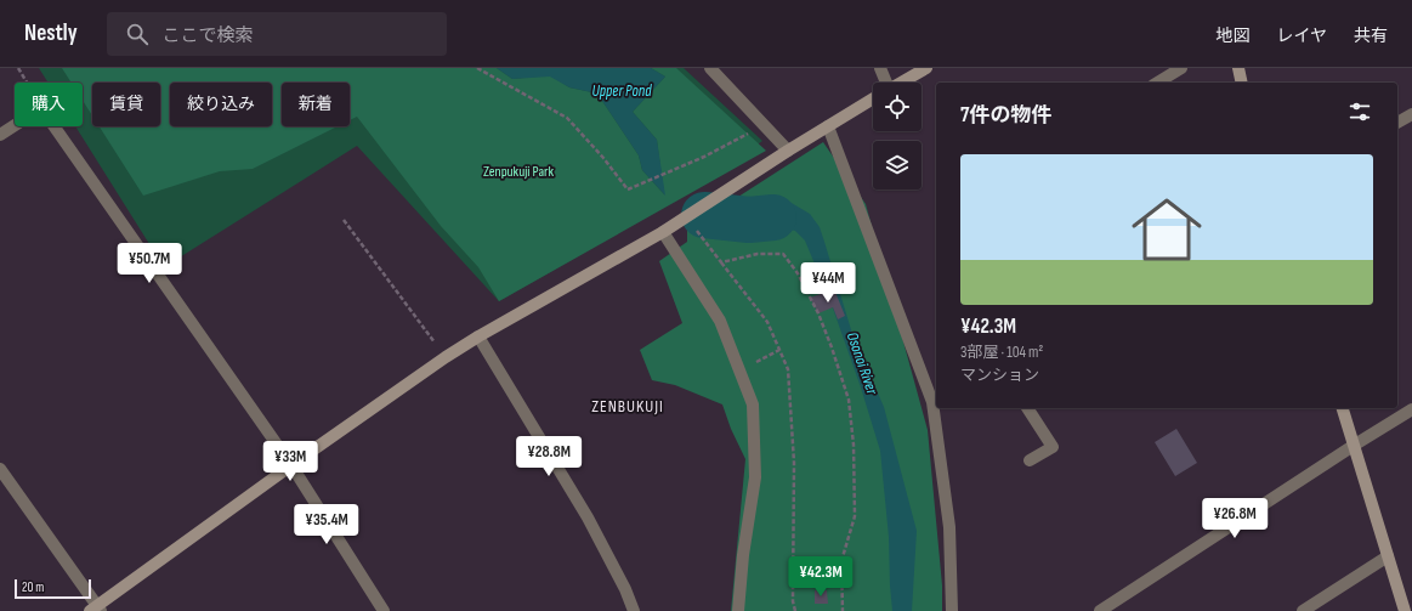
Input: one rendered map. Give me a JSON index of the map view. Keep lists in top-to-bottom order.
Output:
{
  "districts": ["ZENBUKUJI"],
  "water": ["Upper Pond", "Osonoi River"],
  "parks": ["Zenpukuji Park"],
  "scale_bar": "20 m",
  "page": {
    "header": "Nestly",
    "search": "ここで検索",
    "nav": ["地図", "レイヤ", "共有"],
    "chip": [
      "購入",
      "賃貸",
      "絞り込み",
      "新着"
    ],
    "heading": "7件の物件",
    "list": [
      {
        "name": "¥42.3M",
        "note": "3部屋 · 104 m² · マンション"
      }
    ],
    "price": [
      "¥50.7M",
      "¥44M",
      "¥28.8M",
      "¥33M",
      "¥26.8M",
      "¥35.4M",
      "¥42.3M"
    ],
    "scale": "20 m"
  }
}
